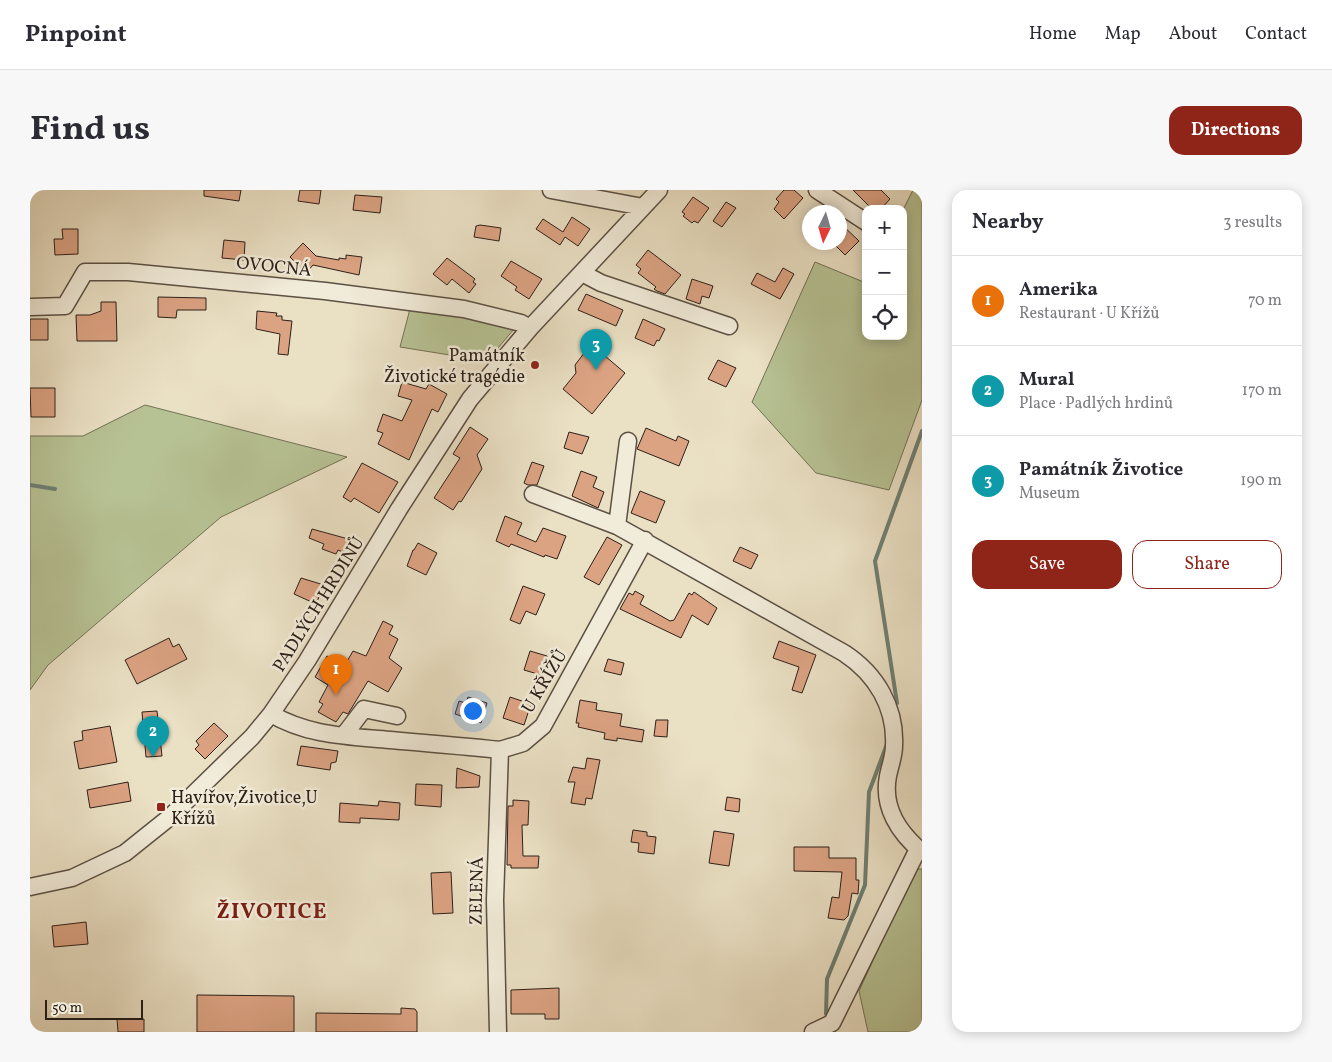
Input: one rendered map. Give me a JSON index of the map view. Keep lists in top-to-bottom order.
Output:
{
  "streets": {
    "street": [
      "OVOCNÁ",
      "PADLÝCH HRDINŮ",
      "U KŘÍŽŮ",
      "ZELENÁ"
    ]
  },
  "crossings": [
    ["OVOCNÁ", "PADLÝCH HRDINŮ"],
    ["PADLÝCH HRDINŮ", "U KŘÍŽŮ"],
    ["U KŘÍŽŮ", "ZELENÁ"]
  ],
  "districts": ["ŽIVOTICE"],
  "places": {
    "other": ["Památník Životické tragédie"],
    "transit": ["Havířov,Životice,U Křížů"]
  },
  "scale_bar": "50 m",
  "north": "bottom",
  "page": {
    "header": "Pinpoint",
    "nav": [
      "Home",
      "Map",
      "About",
      "Contact"
    ],
    "title": "Find us",
    "buttons": [
      "Directions",
      ["Save", "Share"]
    ],
    "heading": ["Nearby", "3 results"],
    "map_buttons": ["+", "−"],
    "list": [
      {
        "mark": "1",
        "name": "Amerika",
        "note": "Restaurant · U Křížů",
        "value": "70 m"
      },
      {
        "mark": "2",
        "name": "Mural",
        "note": "Place · Padlých hrdinů",
        "value": "170 m"
      },
      {
        "mark": "3",
        "name": "Památník Životice",
        "note": "Museum",
        "value": "190 m"
      }
    ],
    "pins": ["3", "1", "2"],
    "scale": "50 m"
  }
}
